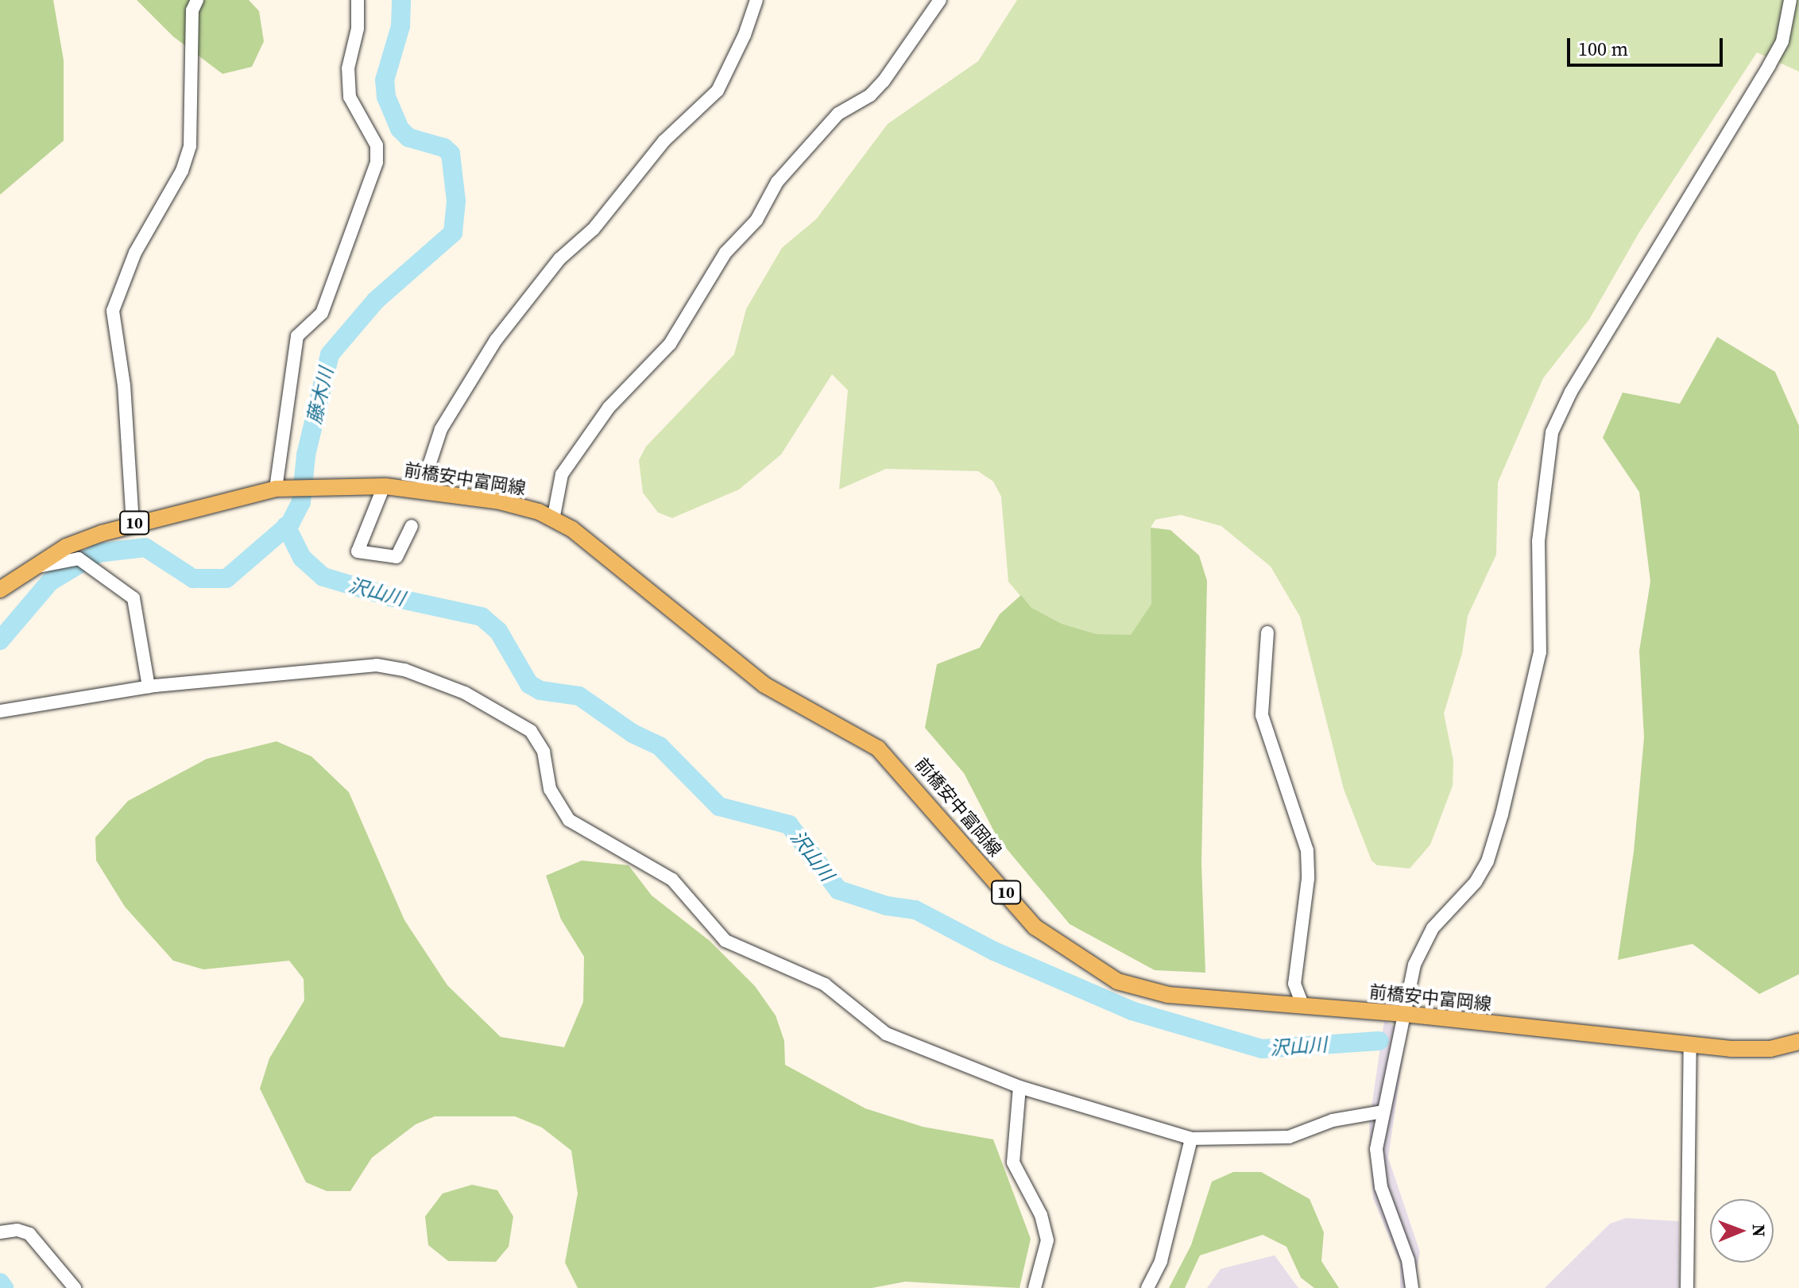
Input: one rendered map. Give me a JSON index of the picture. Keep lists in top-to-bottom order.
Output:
{
  "streets": {
    "main road": ["前橋安中富岡線", "10"]
  },
  "crossings": [
    ["前橋安中富岡線", "10"]
  ],
  "water": ["藤木川", "沢山川"],
  "scale_bar": "100 m",
  "north": "right"
}
